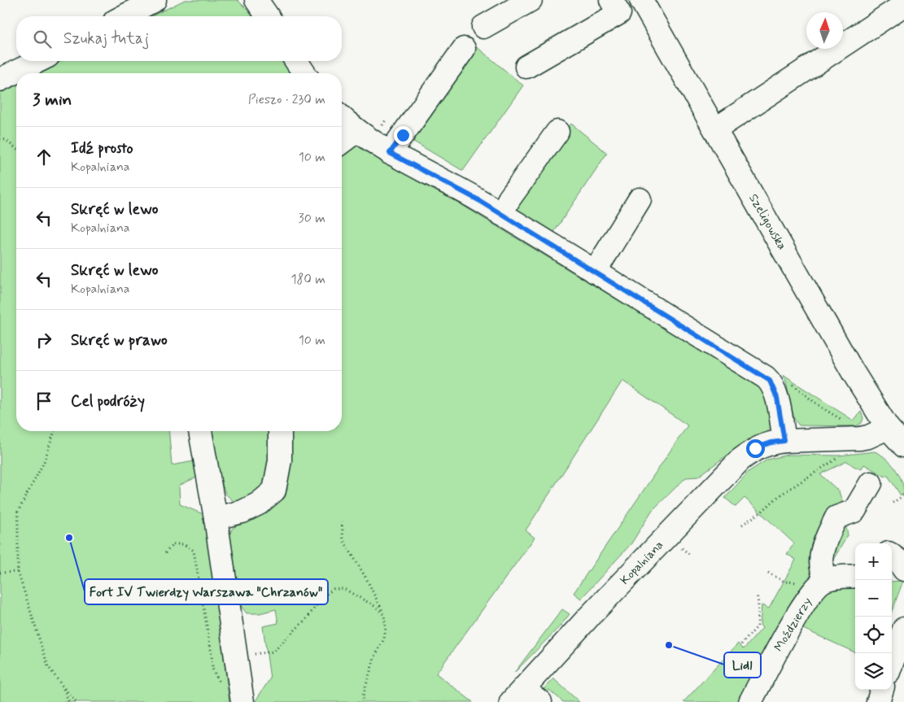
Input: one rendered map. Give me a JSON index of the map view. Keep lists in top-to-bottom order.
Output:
{
  "streets": {
    "street": ["Szeligowska", "Kopalniana", "Moździerzy"]
  },
  "crossings": [
    ["Szeligowska", "Kopalniana"]
  ],
  "places": ["Fort IV Twierdzy Warszawa \"Chrzanów\"", "Lidl"],
  "north": "top",
  "page": {
    "search": "Szukaj tutaj",
    "heading": ["3 min", "Pieszo · 230 m"],
    "list": [
      ["Idź prosto", "Kopalniana", "10 m"],
      ["Skręć w lewo", "Kopalniana", "30 m"],
      ["Skręć w lewo", "Kopalniana", "180 m"],
      ["Skręć w prawo", "10 m"],
      "Cel podróży"
    ],
    "map_buttons": ["+", "−"]
  }
}
